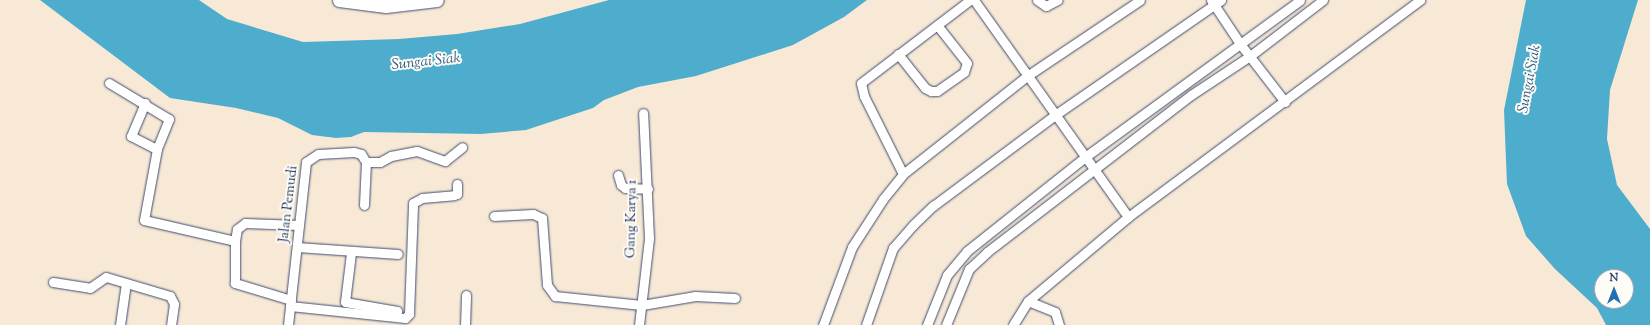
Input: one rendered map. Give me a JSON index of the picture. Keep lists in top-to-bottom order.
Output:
{
  "streets": {
    "street": ["Jalan Pemudi", "Gang Karya 1"]
  },
  "water": ["Sungai Siak"],
  "north": "top"
}
